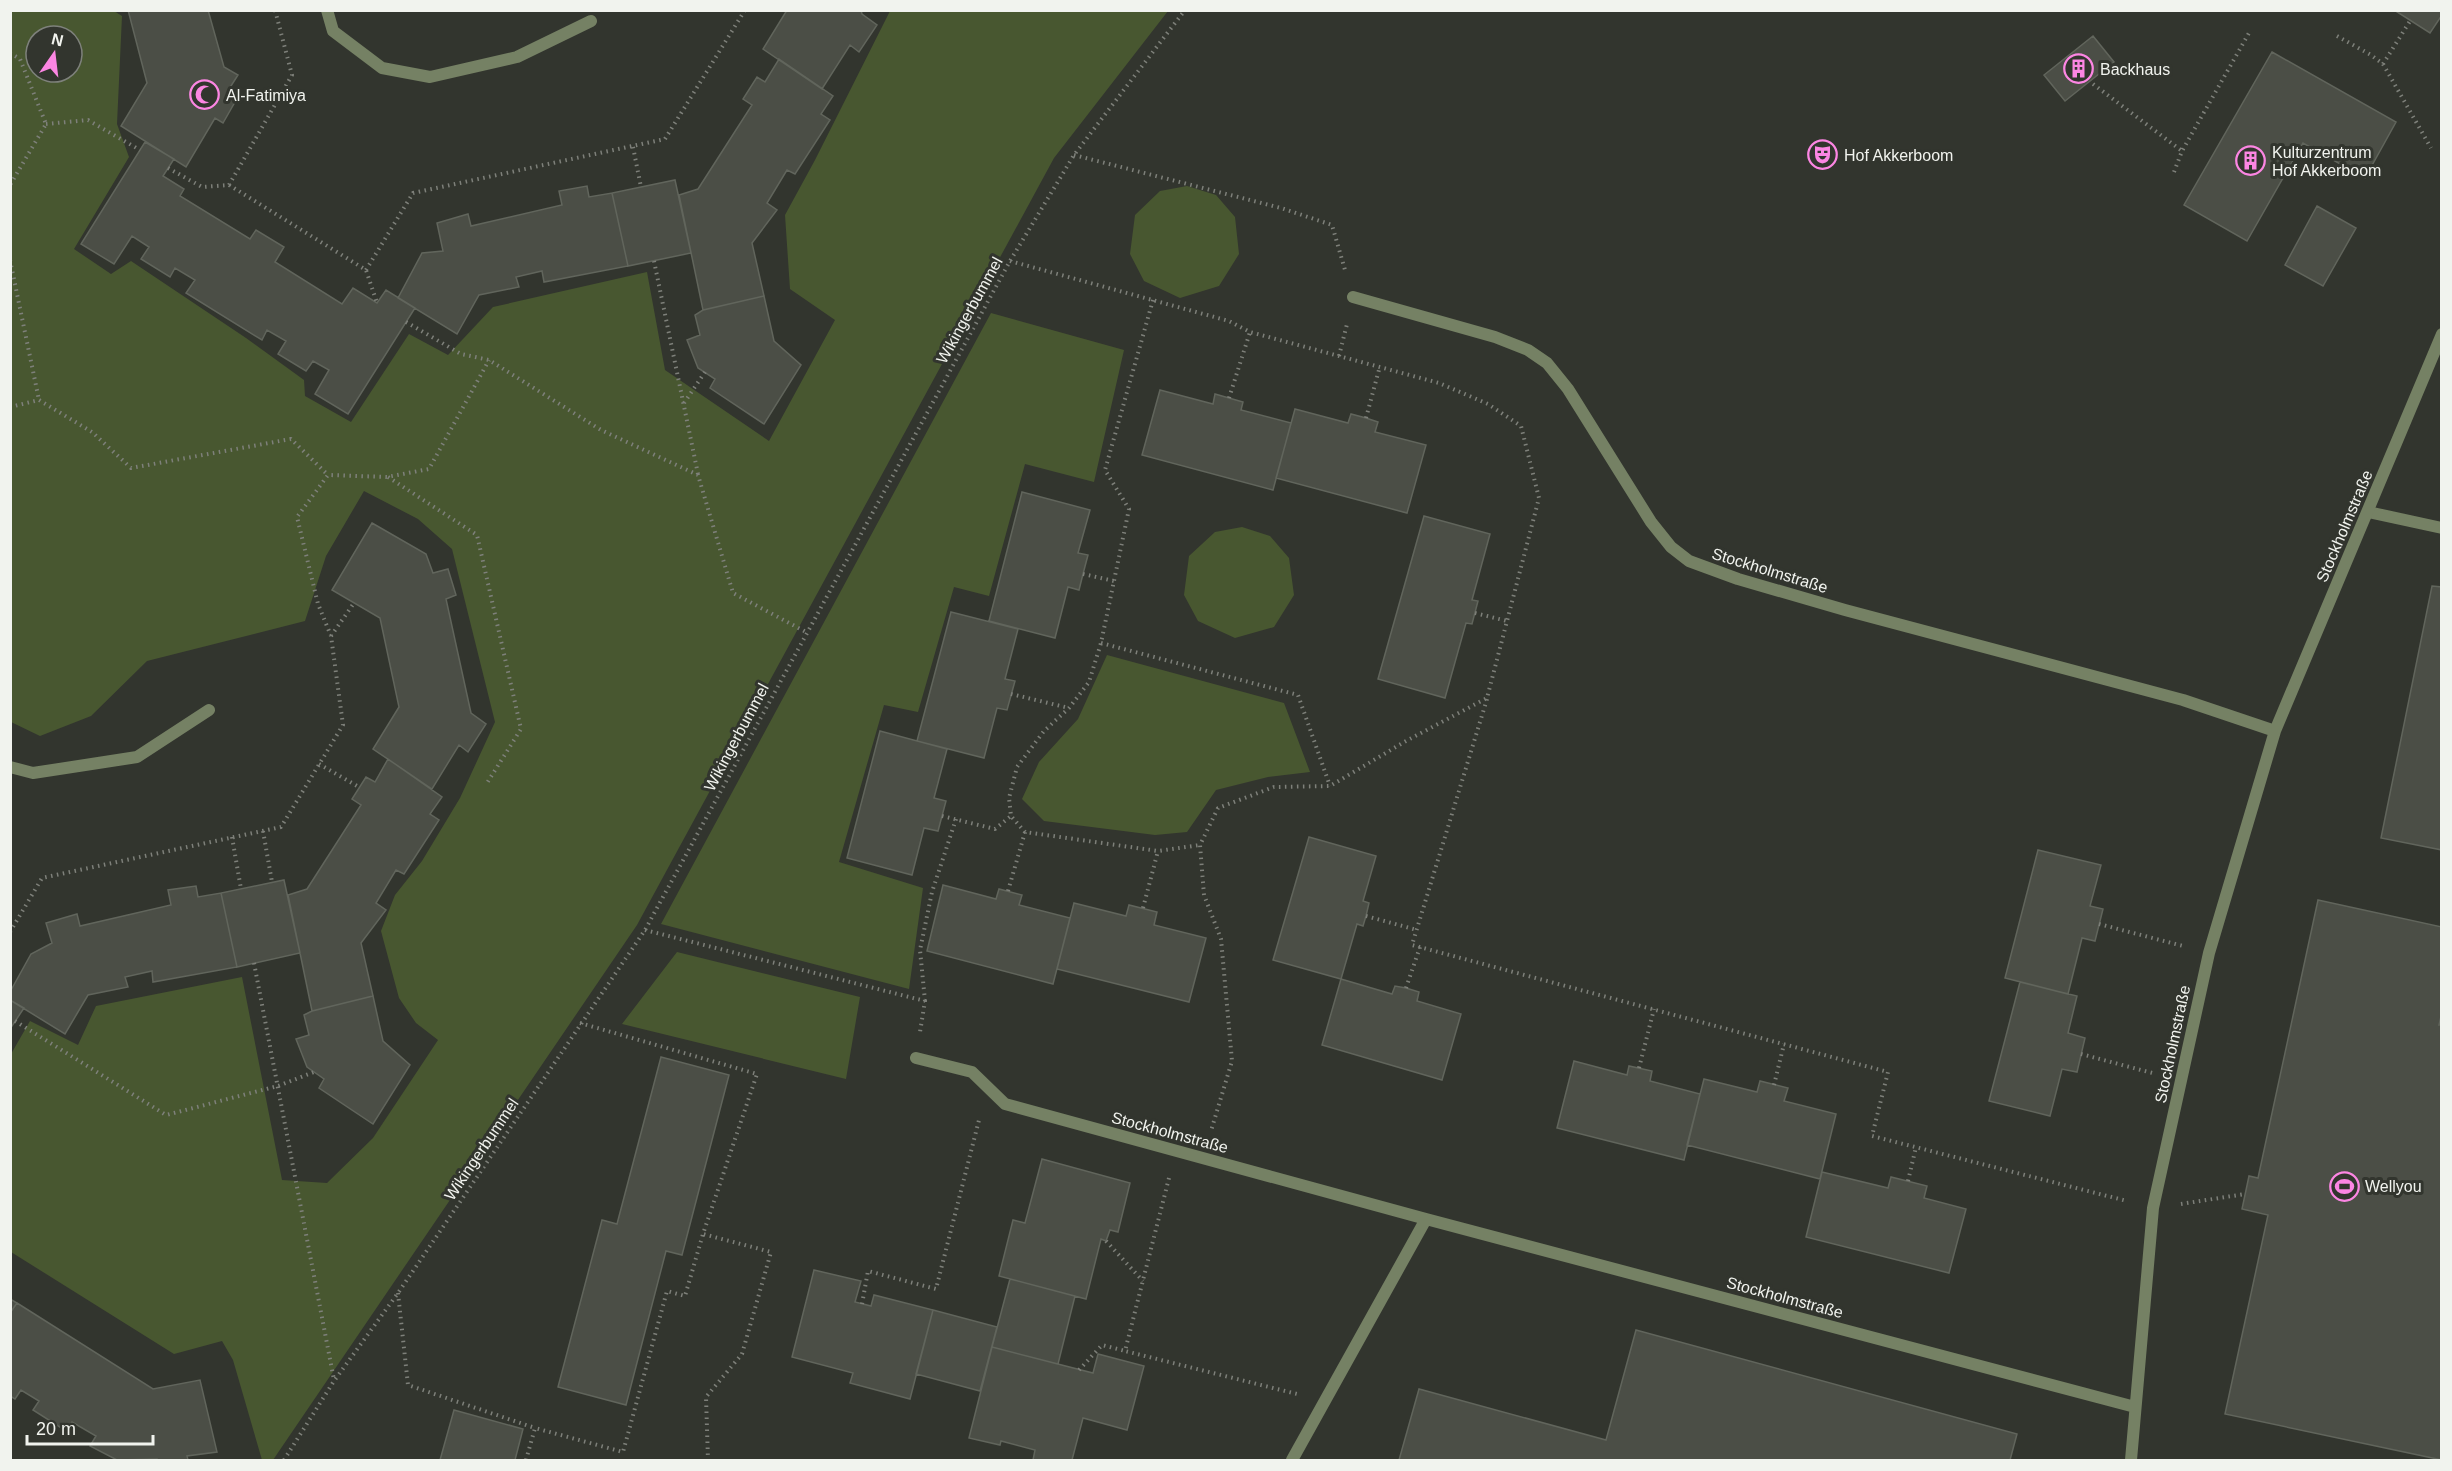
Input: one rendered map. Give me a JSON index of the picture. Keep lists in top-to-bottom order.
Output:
{
  "streets": {
    "street": ["Stockholmstraße"],
    "path": ["Wikingerbummel"]
  },
  "places": {
    "building": ["Backhaus", "Kulturzentrum Hof Akkerboom"],
    "mosque": ["Al-Fatimiya"],
    "theatre": ["Hof Akkerboom"],
    "sports": ["Wellyou"]
  },
  "scale_bar": "20 m",
  "north": "top"
}
